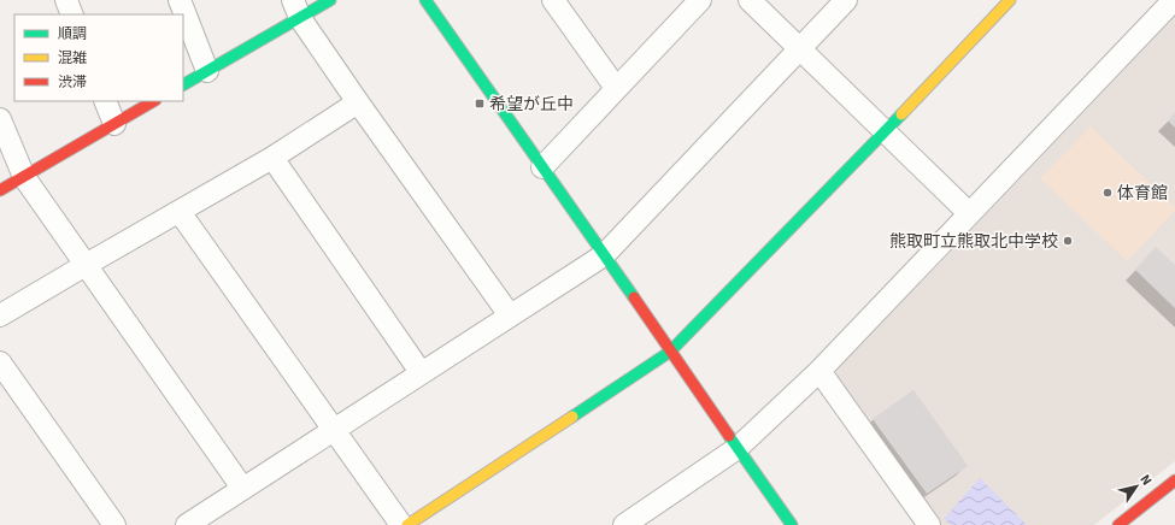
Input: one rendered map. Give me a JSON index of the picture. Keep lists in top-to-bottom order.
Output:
{
  "places": {
    "transit": ["希望が丘中"],
    "other": ["体育館", "熊取町立熊取北中学校"]
  },
  "legend": ["順調", "混雑", "渋滞"],
  "north": "top right"
}
